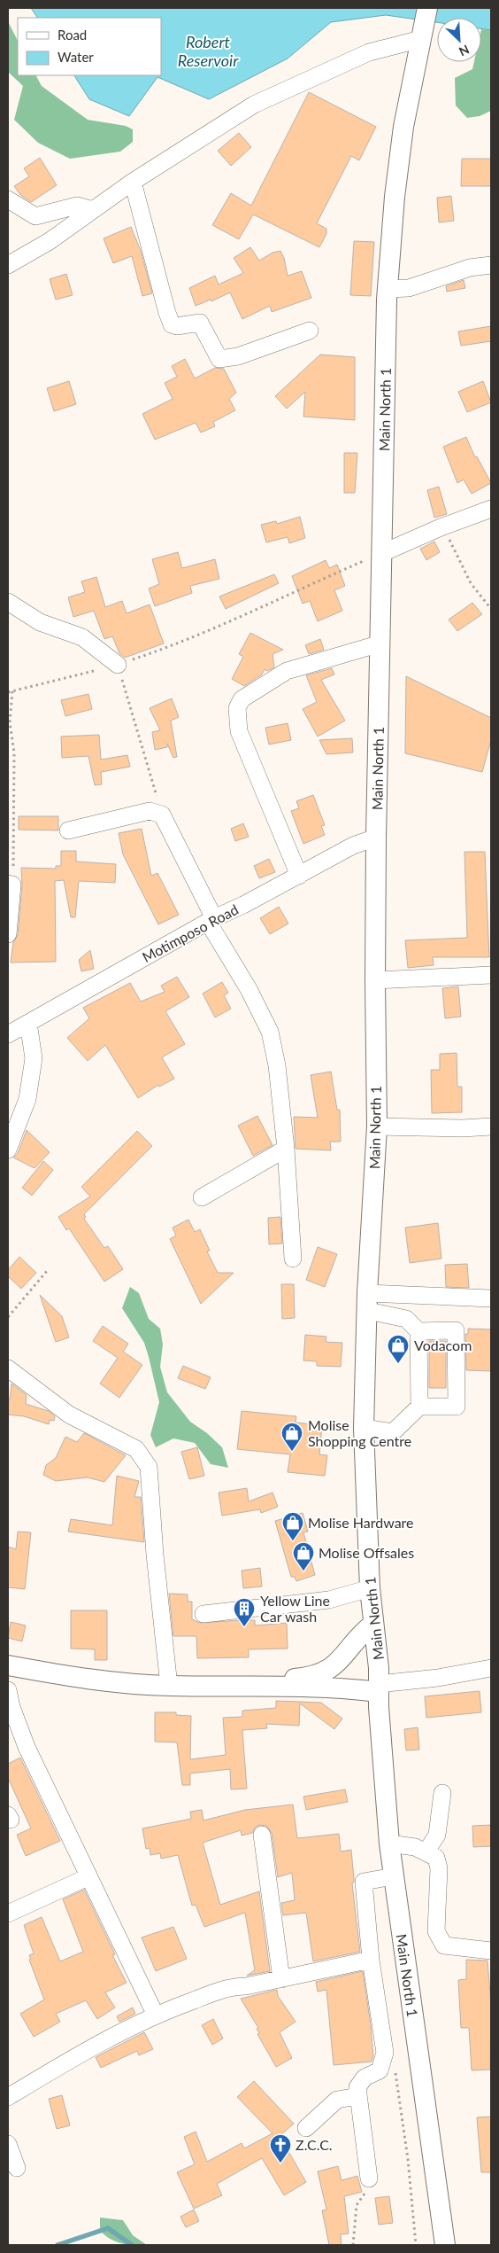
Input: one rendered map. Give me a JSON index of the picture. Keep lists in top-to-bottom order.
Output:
{
  "streets": {
    "main road": ["Main North 1"],
    "street": ["Motimposo Road"]
  },
  "crossings": [
    ["Main North 1", "Motimposo Road"]
  ],
  "water": ["Robert Reservoir"],
  "places": {
    "shop": [
      "Vodacom",
      "Molise Shopping Centre",
      "Molise Hardware",
      "Molise Offsales"
    ],
    "building": ["Yellow Line Car wash"],
    "church": ["Z.C.C."]
  },
  "legend": ["Road", "Water"],
  "north": "bottom right"
}
